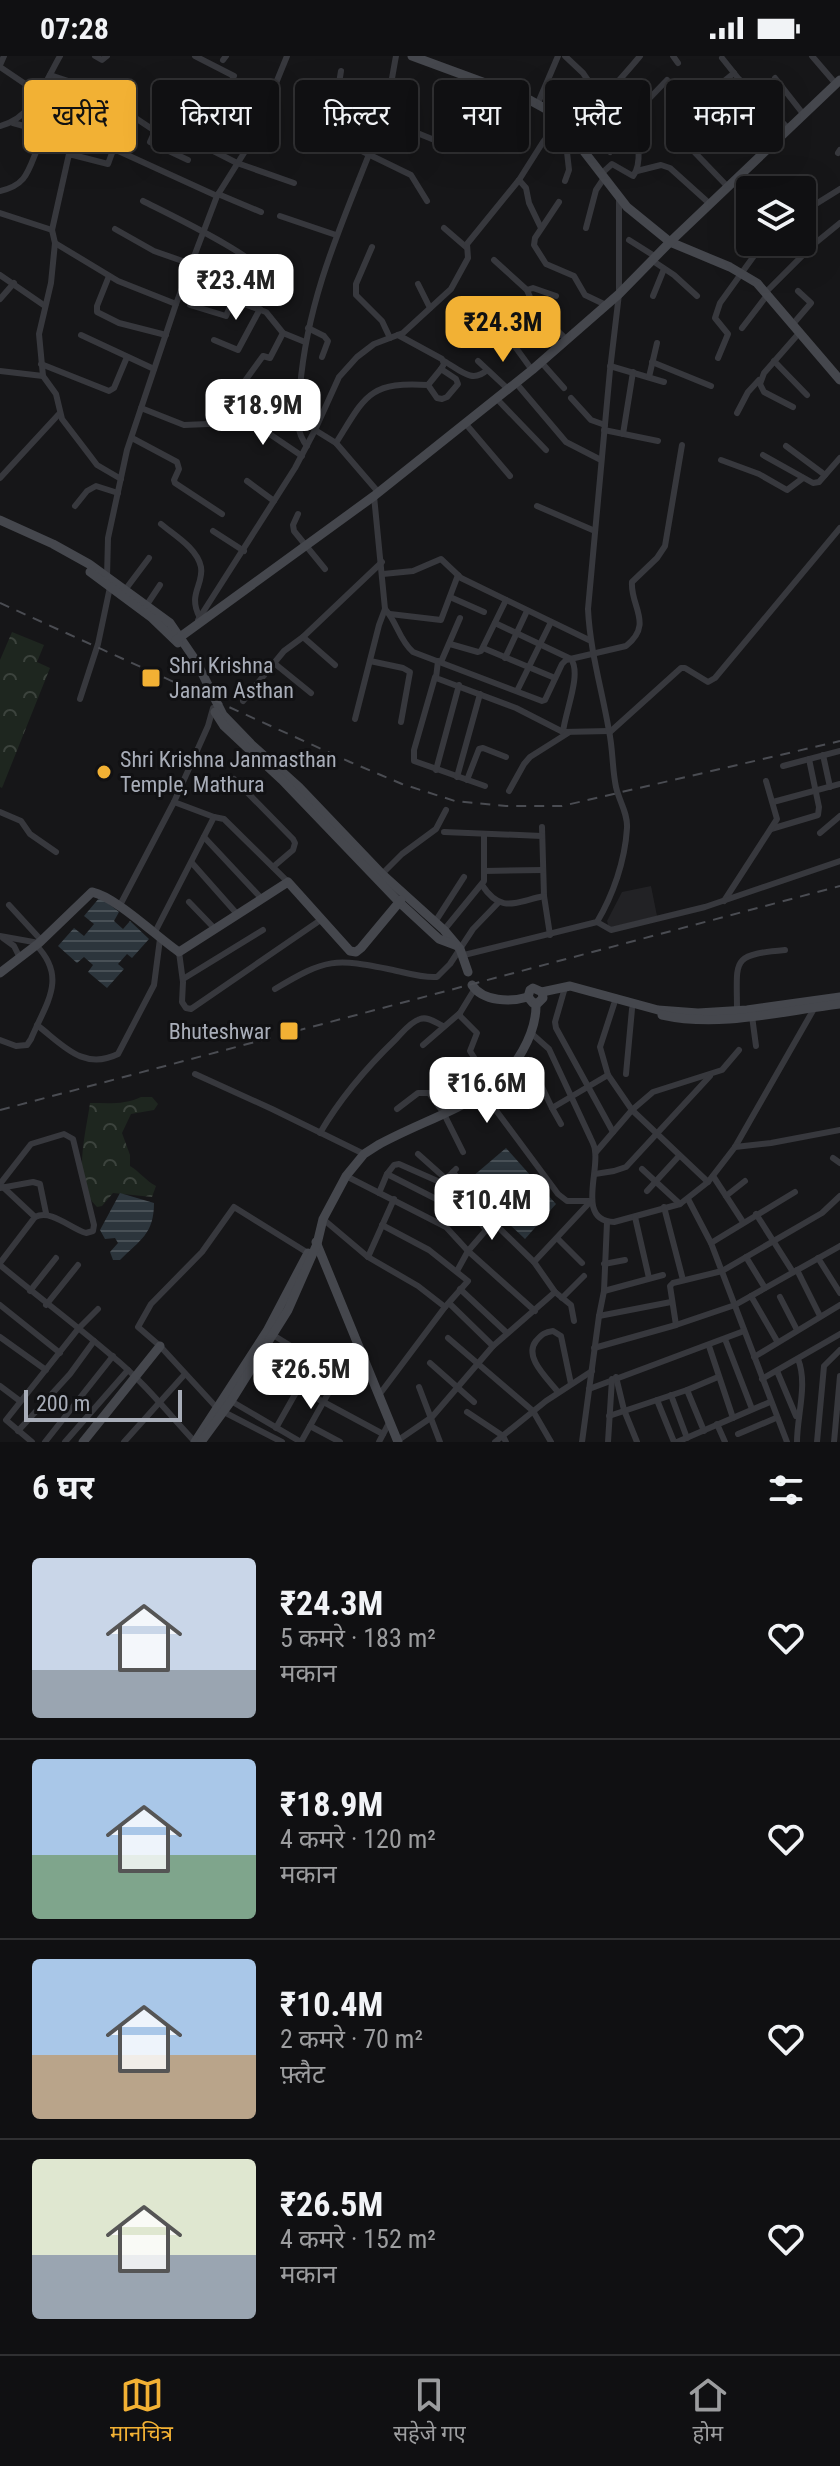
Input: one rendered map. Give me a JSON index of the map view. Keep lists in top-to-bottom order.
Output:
{
  "places": {
    "transit": ["Shri Krishna Janam Asthan", "Bhuteshwar"],
    "other": ["Shri Krishna Janmasthan Temple, Mathura"]
  },
  "scale_bar": "200 m",
  "page": {
    "status": "07:28",
    "chip": [
      "खरीदें",
      "किराया",
      "फ़िल्टर",
      "नया",
      "फ़्लैट",
      "मकान"
    ],
    "price": [
      "₹23.4M",
      "₹24.3M",
      "₹18.9M",
      "₹16.6M",
      "₹10.4M",
      "₹26.5M"
    ],
    "scale": "200 m",
    "heading": "6 घर",
    "list": [
      {
        "name": "₹24.3M",
        "note": "5 कमरे · 183 m² · मकान"
      },
      {
        "name": "₹18.9M",
        "note": "4 कमरे · 120 m² · मकान"
      },
      {
        "name": "₹10.4M",
        "note": "2 कमरे · 70 m² · फ़्लैट"
      },
      {
        "name": "₹26.5M",
        "note": "4 कमरे · 152 m² · मकान"
      }
    ],
    "tabs": ["मानचित्र", "सहेजे गए", "होम"]
  }
}
